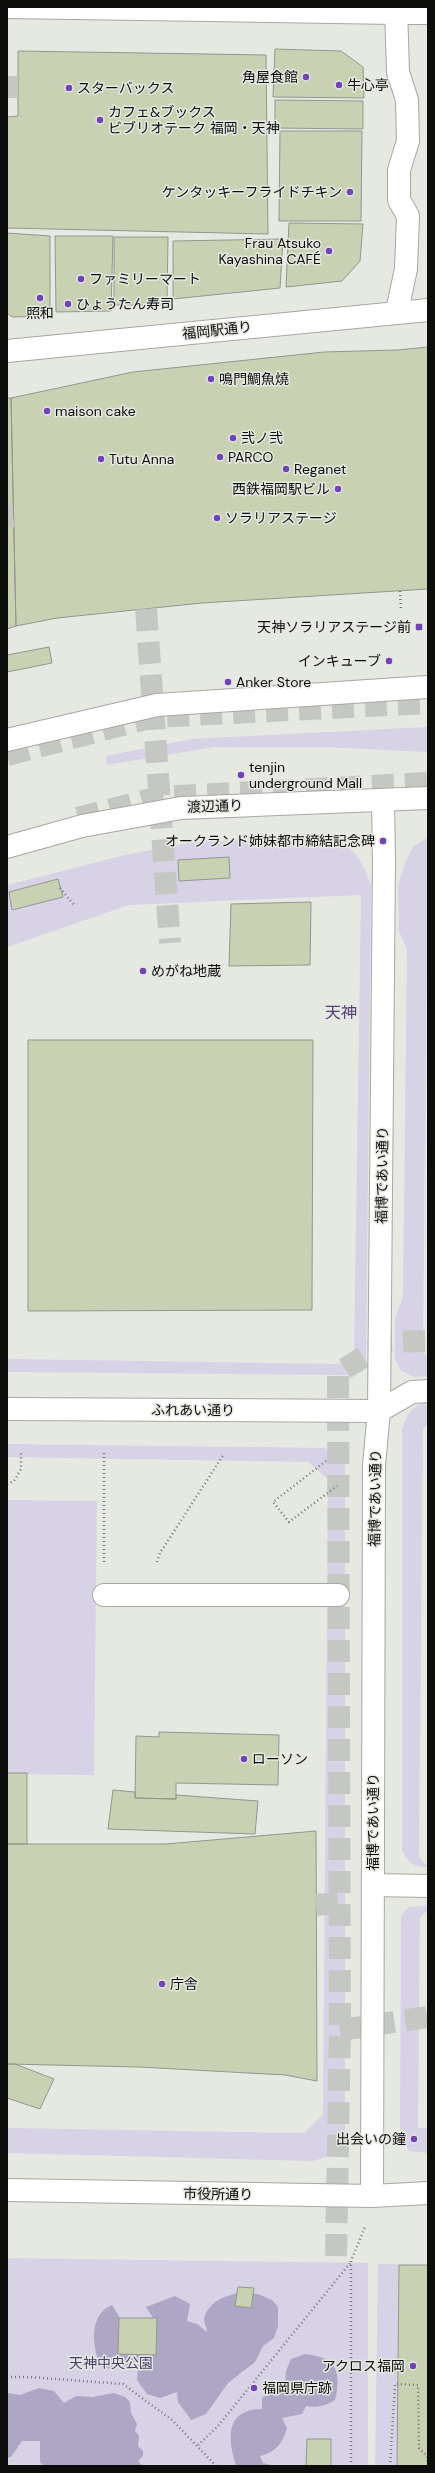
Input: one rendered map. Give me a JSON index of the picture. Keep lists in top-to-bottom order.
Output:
{
  "streets": {
    "street": [
      "福岡駅通り",
      "渡辺通り",
      "福博であい通り",
      "ふれあい通り",
      "市役所通り"
    ]
  },
  "crossings": [
    ["渡辺通り", "福博であい通り"],
    ["福博であい通り", "ふれあい通り"],
    ["福博であい通り", "市役所通り"]
  ],
  "districts": ["天神"],
  "parks": ["天神中央公園"],
  "places": {
    "other": [
      "角屋食館",
      "牛心亭",
      "スターバックス",
      "カフェ&ブックス ビブリオテーク 福岡・天神",
      "ケンタッキーフライドチキン",
      "Frau Atsuko Kayashina CAFÉ",
      "ファミリーマート",
      "照和",
      "ひょうたん寿司",
      "鳴門鯛魚燒",
      "maison cake",
      "弐ノ弐",
      "PARCO",
      "Tutu Anna",
      "Reganet",
      "西鉄福岡駅ビル",
      "ソラリアステージ",
      "インキューブ",
      "Anker Store",
      "tenjin underground Mall",
      "オークランド姉妹都市締結記念碑",
      "めがね地蔵",
      "ローソン",
      "庁舎",
      "出会いの鐘",
      "アクロス福岡",
      "福岡県庁跡"
    ],
    "transit": ["天神ソラリアステージ前"]
  }
}
